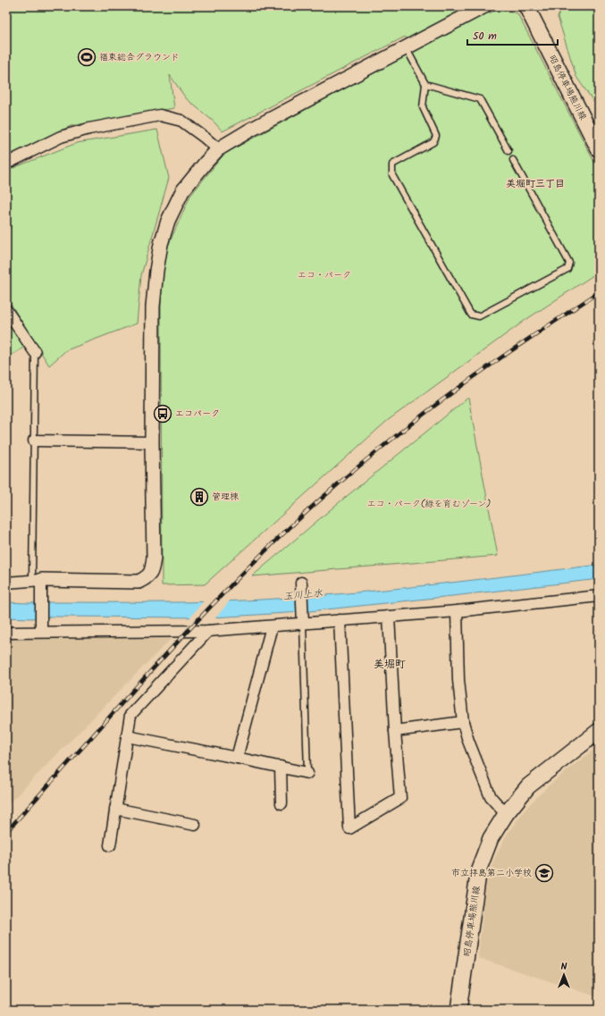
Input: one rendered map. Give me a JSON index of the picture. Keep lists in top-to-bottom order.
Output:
{
  "streets": {
    "main road": ["昭島停車場熊川線"]
  },
  "districts": ["美堀町三丁目", "美堀町"],
  "water": ["玉川上水"],
  "parks": ["エコ・パーク", "エコ・パーク(緑を育むゾーン)"],
  "places": {
    "sports": ["福東総合グラウンド"],
    "bus stop": ["エコパーク"],
    "building": ["管理棟"],
    "school or university": ["市立拝島第二小学校"]
  },
  "scale_bar": "50 m",
  "north": "top"
}
